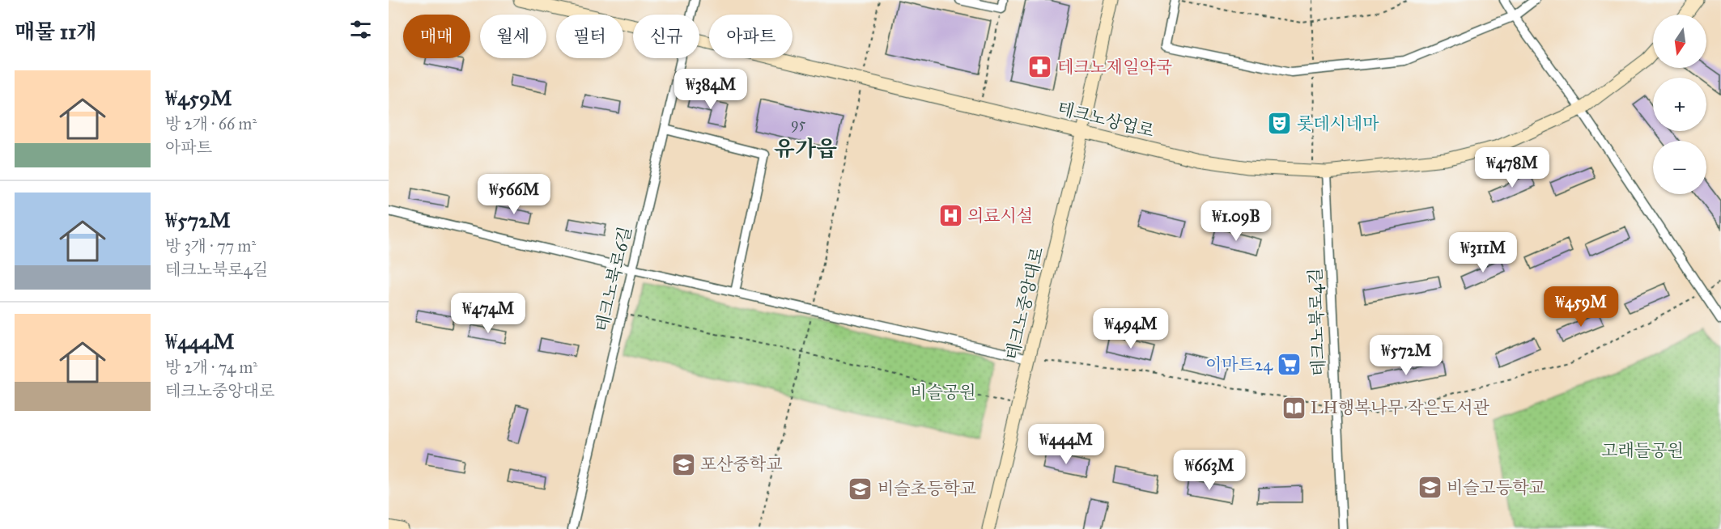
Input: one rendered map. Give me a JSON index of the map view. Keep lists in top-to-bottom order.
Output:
{
  "streets": {
    "street": [
      "테크노상업로",
      "테크노북로6길",
      "테크노중앙대로",
      "테크노북로4길"
    ]
  },
  "crossings": [
    ["테크노상업로", "테크노중앙대로"],
    ["테크노상업로", "테크노북로4길"]
  ],
  "districts": ["유가읍"],
  "parks": ["비슬공원", "고래들공원"],
  "places": {
    "pharmacy": ["테크노제일약국"],
    "theatre": ["롯데시네마"],
    "hospital": ["의료시설"],
    "supermarket": ["이마트24"],
    "library": ["LH행복나무 작은도서관"],
    "school or university": ["포산중학교", "비슬고등학교", "비슬초등학교"]
  },
  "house_numbers": ["95"],
  "north": "bottom",
  "page": {
    "heading": "매물 11개",
    "map_buttons": ["+", "−"],
    "chip": [
      "매매",
      "월세",
      "필터",
      "신규",
      "아파트"
    ],
    "list": [
      {
        "name": "₩459M",
        "note": "방 2개 · 66 m² · 아파트"
      },
      {
        "name": "₩572M",
        "note": "방 3개 · 77 m² · 테크노북로4길"
      },
      {
        "name": "₩444M",
        "note": "방 2개 · 74 m² · 테크노중앙대로"
      }
    ],
    "price": [
      "₩384M",
      "₩478M",
      "₩566M",
      "₩1.09B",
      "₩311M",
      "₩459M",
      "₩474M",
      "₩494M",
      "₩572M",
      "₩444M",
      "₩663M"
    ]
  }
}
